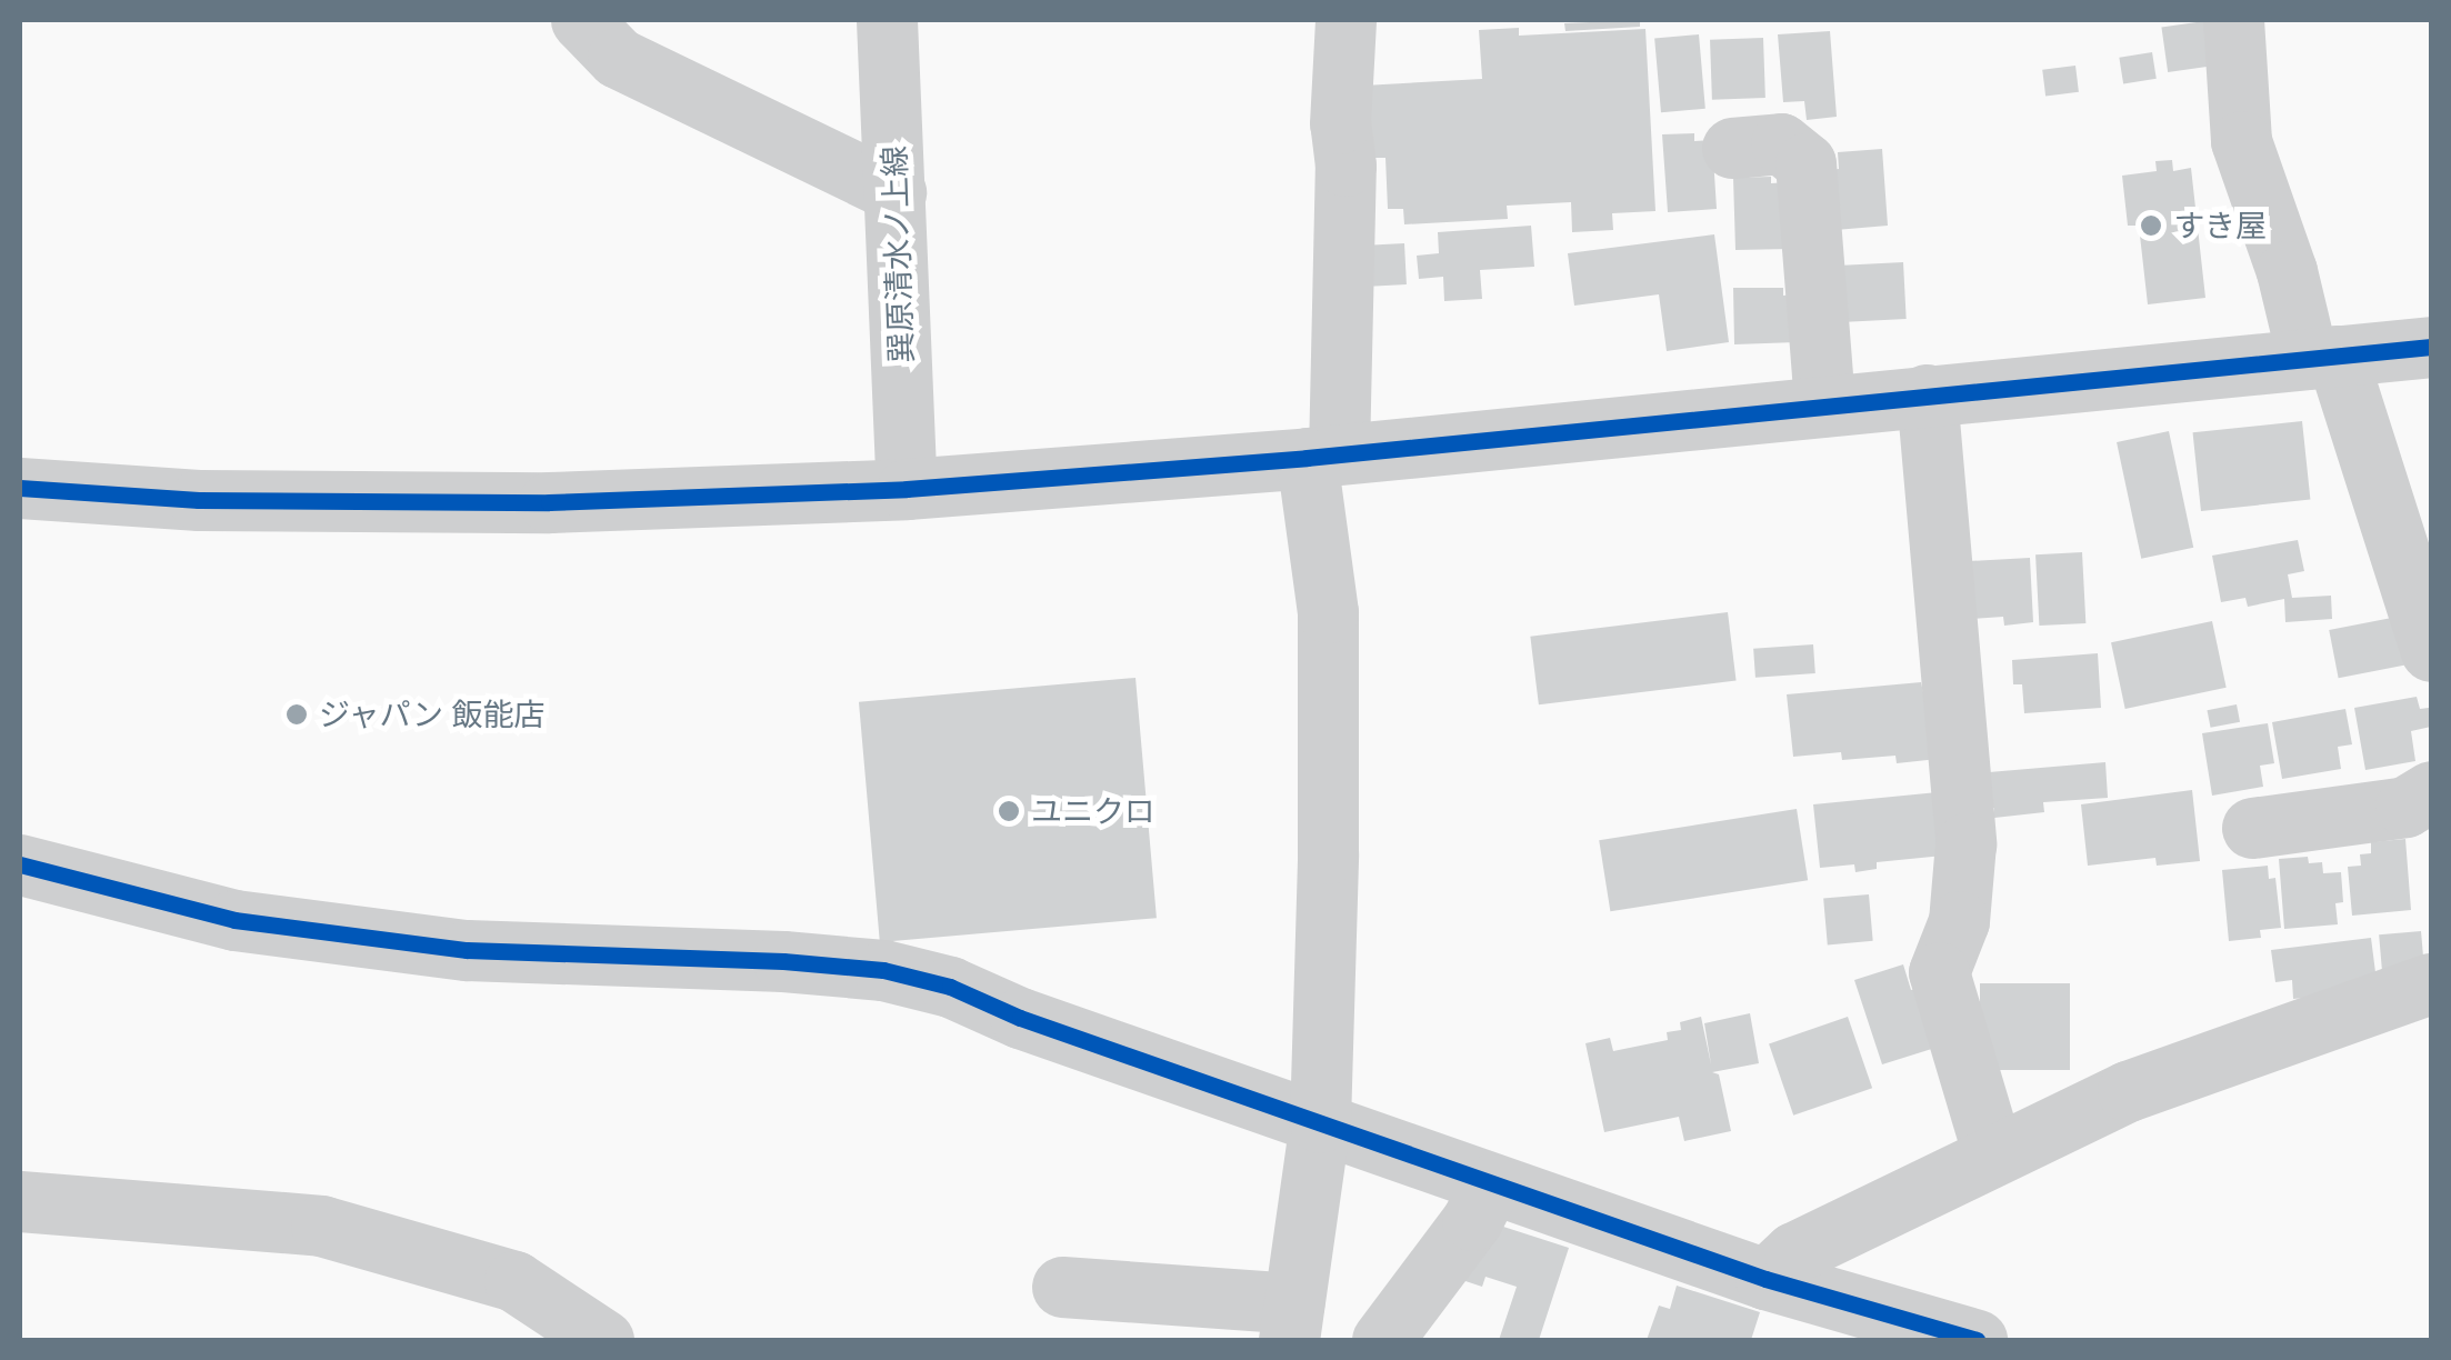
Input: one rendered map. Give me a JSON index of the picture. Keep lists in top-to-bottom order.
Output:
{
  "streets": {
    "street": ["巽原清水ノ上線"]
  },
  "places": ["すき屋", "ジャパン 飯能店", "ユニクロ"]
}
